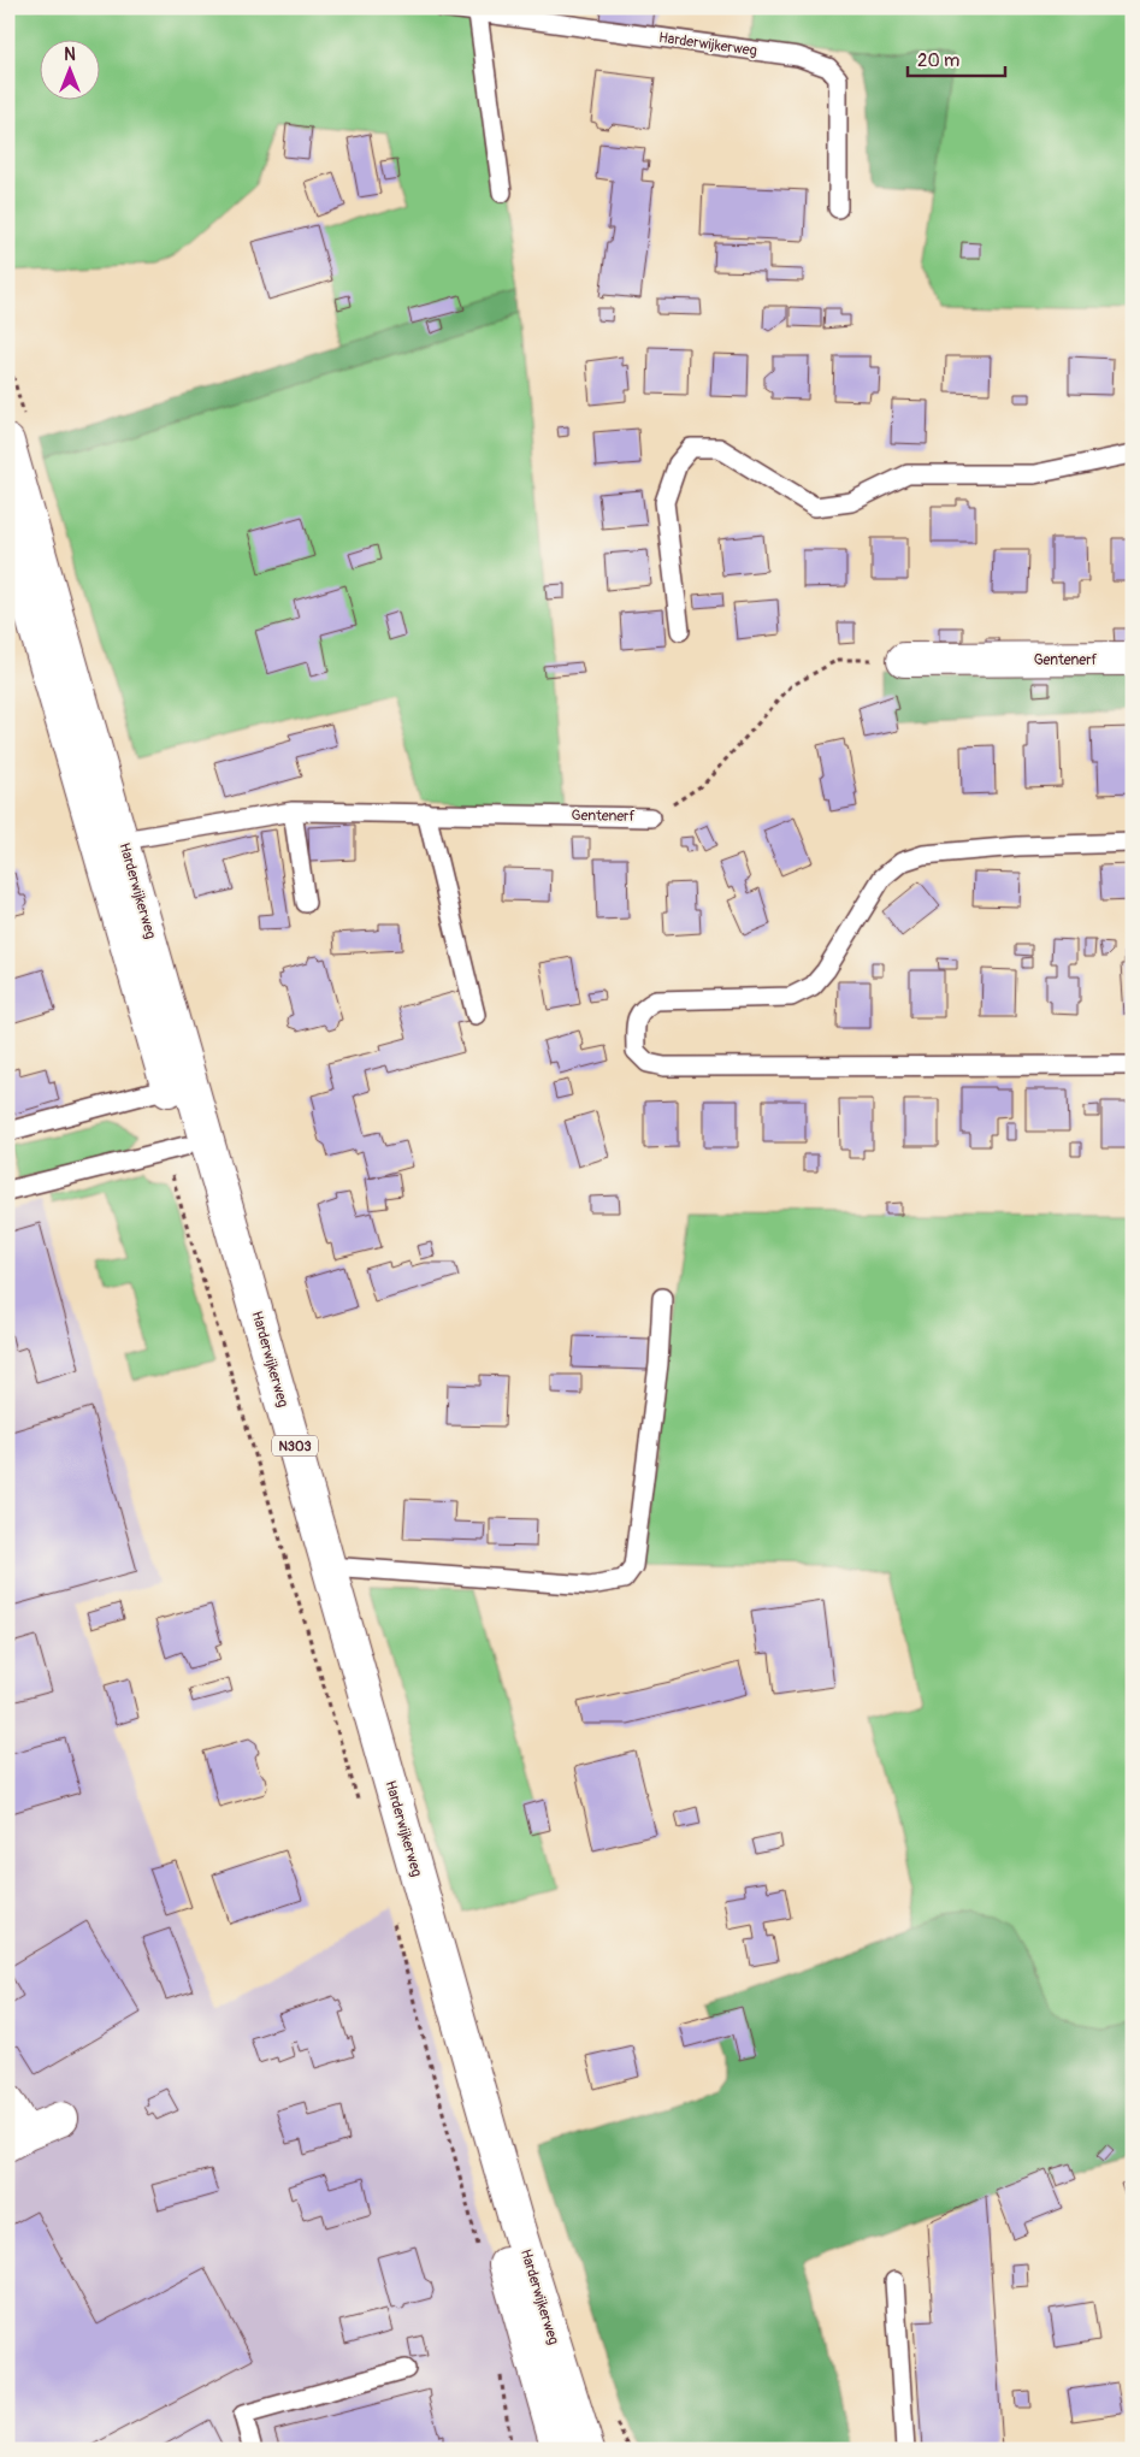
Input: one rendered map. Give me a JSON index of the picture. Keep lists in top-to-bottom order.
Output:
{
  "streets": {
    "main road": ["Harderwijkerweg", "Gentenerf", "N303"]
  },
  "crossings": [
    ["Harderwijkerweg", "Gentenerf"]
  ],
  "scale_bar": "20 m",
  "north": "top"
}
